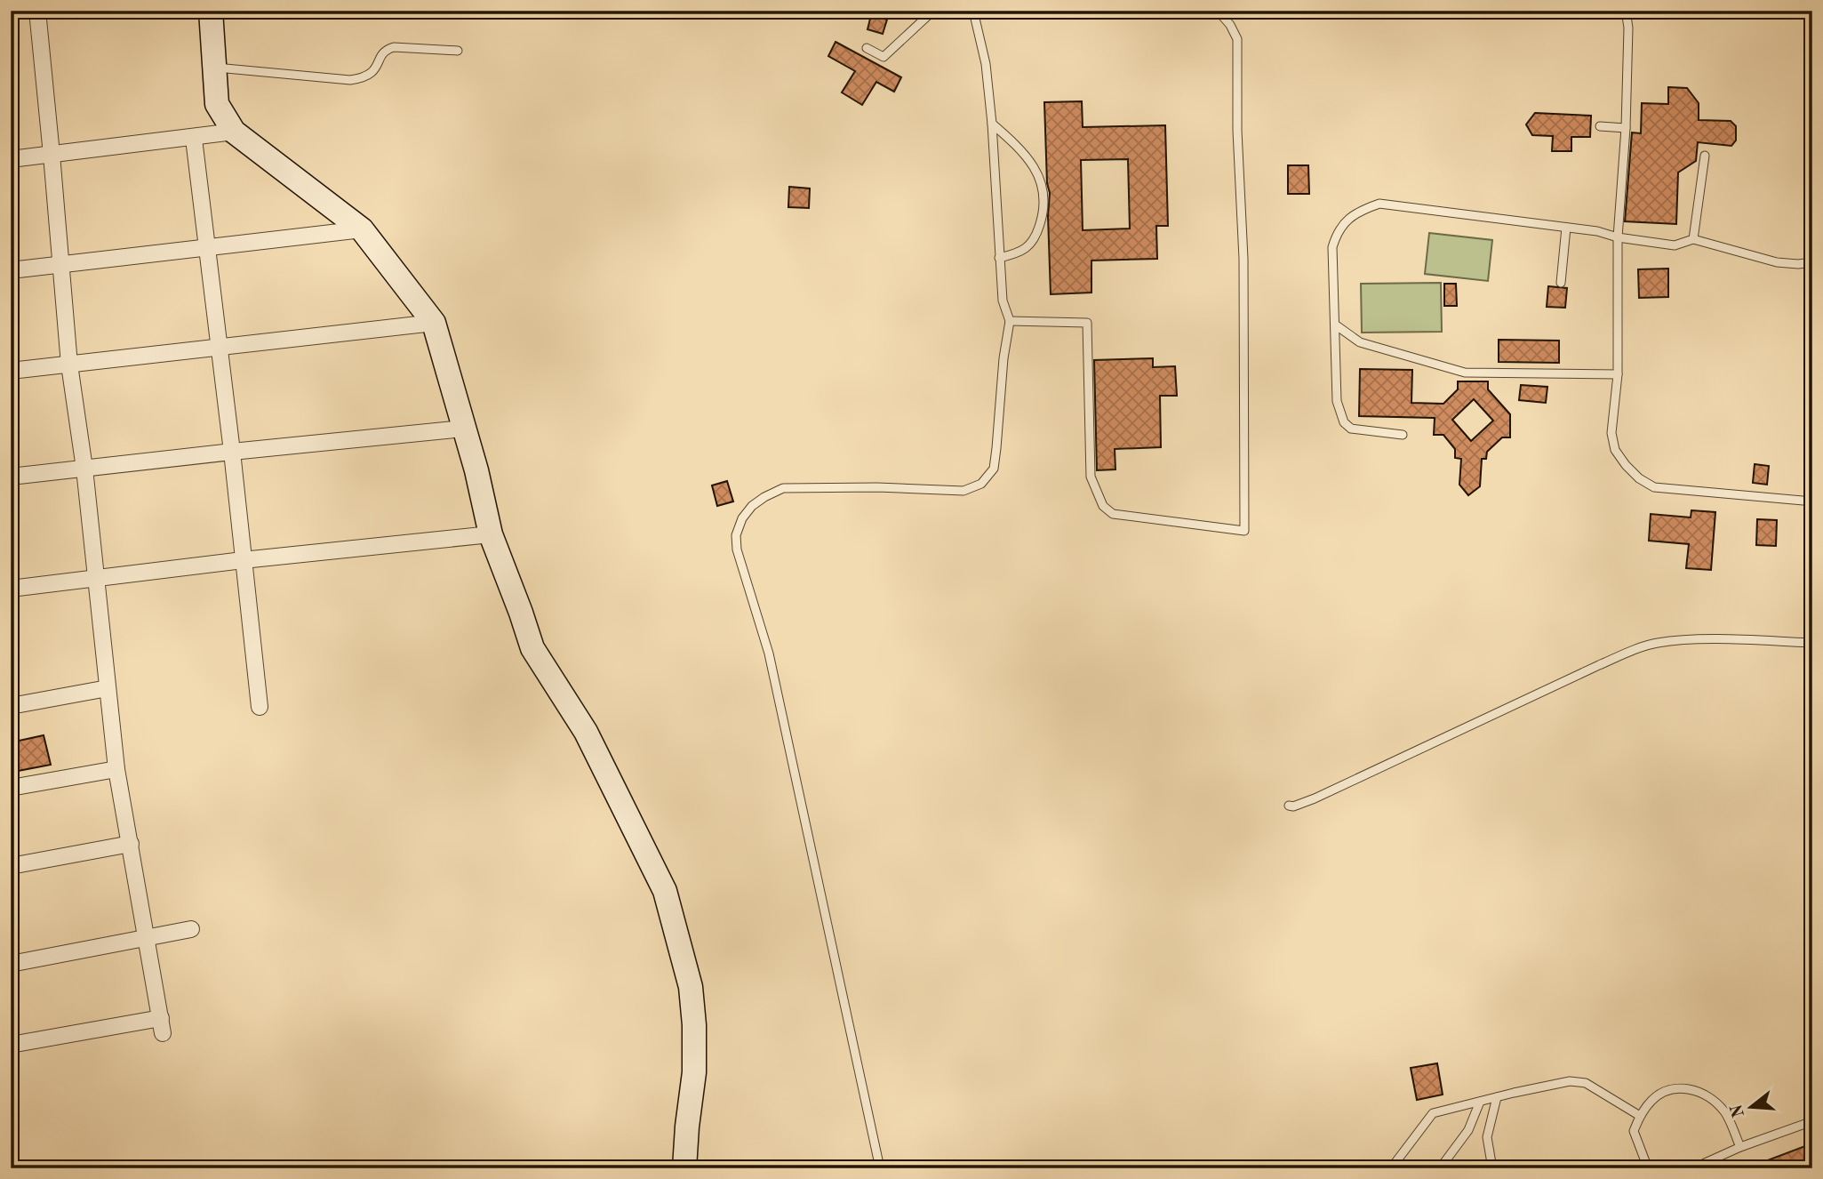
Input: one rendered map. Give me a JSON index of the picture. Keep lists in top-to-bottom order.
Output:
{
  "north": "left"
}
